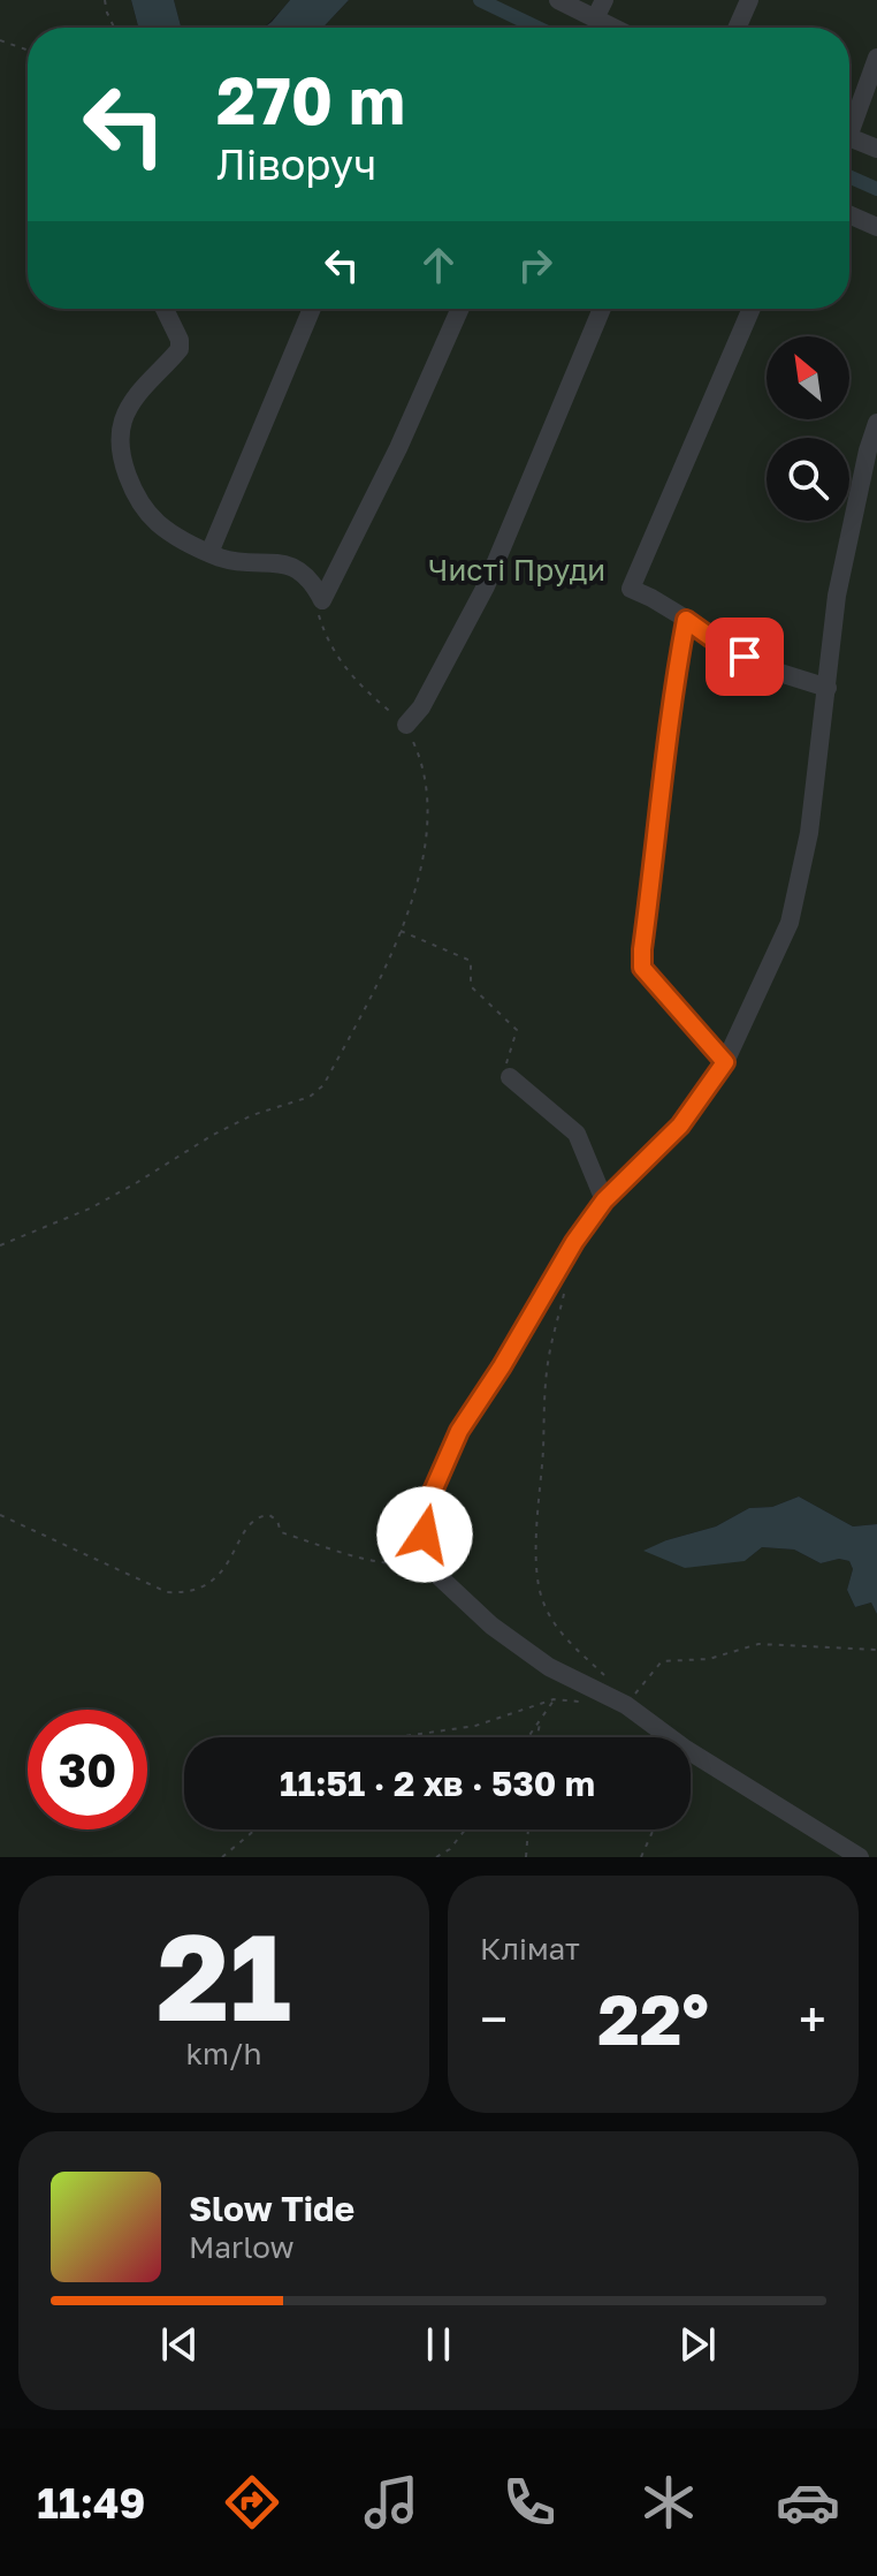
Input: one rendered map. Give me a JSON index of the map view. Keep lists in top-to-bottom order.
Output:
{
  "parks": ["Чисті Пруди"],
  "north": "top left",
  "page": {
    "turn": ["270 m", "Ліворуч"],
    "limit": "30",
    "trip": "11:51 · 2 хв · 530 m",
    "tile": [
      ["21", "km/h"],
      "Клімат"
    ],
    "heat": ["−", "22°", "+"],
    "song": ["Slow Tide", "Marlow"],
    "tabs": "11:49"
  }
}
